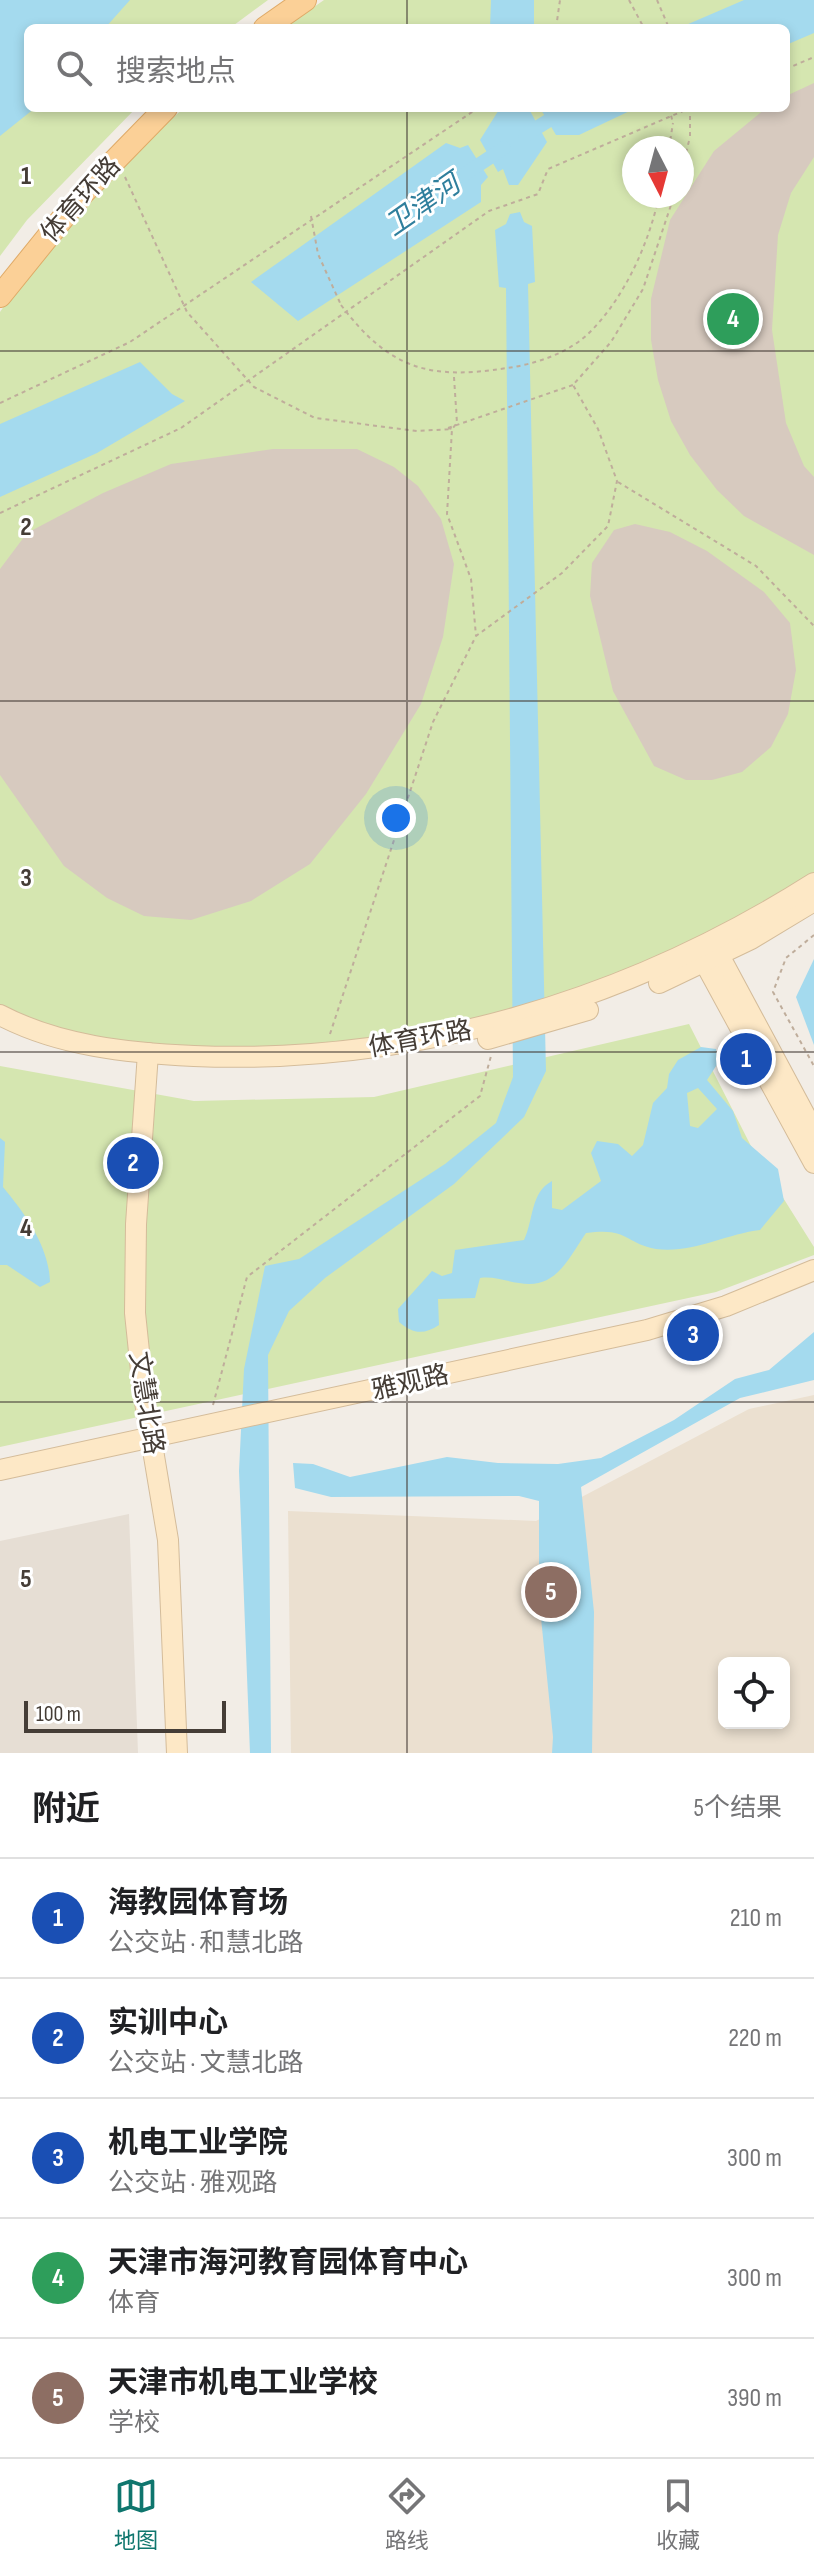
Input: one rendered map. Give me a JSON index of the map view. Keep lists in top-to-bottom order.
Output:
{
  "streets": {
    "main road": ["体育环路", "雅观路", "文慧北路"]
  },
  "crossings": [
    ["体育环路", "文慧北路"],
    ["雅观路", "文慧北路"]
  ],
  "water": ["卫津河"],
  "scale_bar": "100 m",
  "north": "bottom",
  "page": {
    "search": "搜索地点",
    "pins": [
      "4",
      "1",
      "2",
      "3",
      "5"
    ],
    "scale": "100 m",
    "heading": ["附近", "5个结果"],
    "list": [
      {
        "mark": "1",
        "name": "海教园体育场",
        "note": "公交站 · 和慧北路",
        "value": "210 m"
      },
      {
        "mark": "2",
        "name": "实训中心",
        "note": "公交站 · 文慧北路",
        "value": "220 m"
      },
      {
        "mark": "3",
        "name": "机电工业学院",
        "note": "公交站 · 雅观路",
        "value": "300 m"
      },
      {
        "mark": "4",
        "name": "天津市海河教育园体育中心",
        "note": "体育",
        "value": "300 m"
      },
      {
        "mark": "5",
        "name": "天津市机电工业学校",
        "note": "学校",
        "value": "390 m"
      }
    ],
    "nav": ["地图", "路线", "收藏"]
  },
  "grid": {
    "rows": [
      "1",
      "2",
      "3",
      "4",
      "5"
    ]
  }
}
